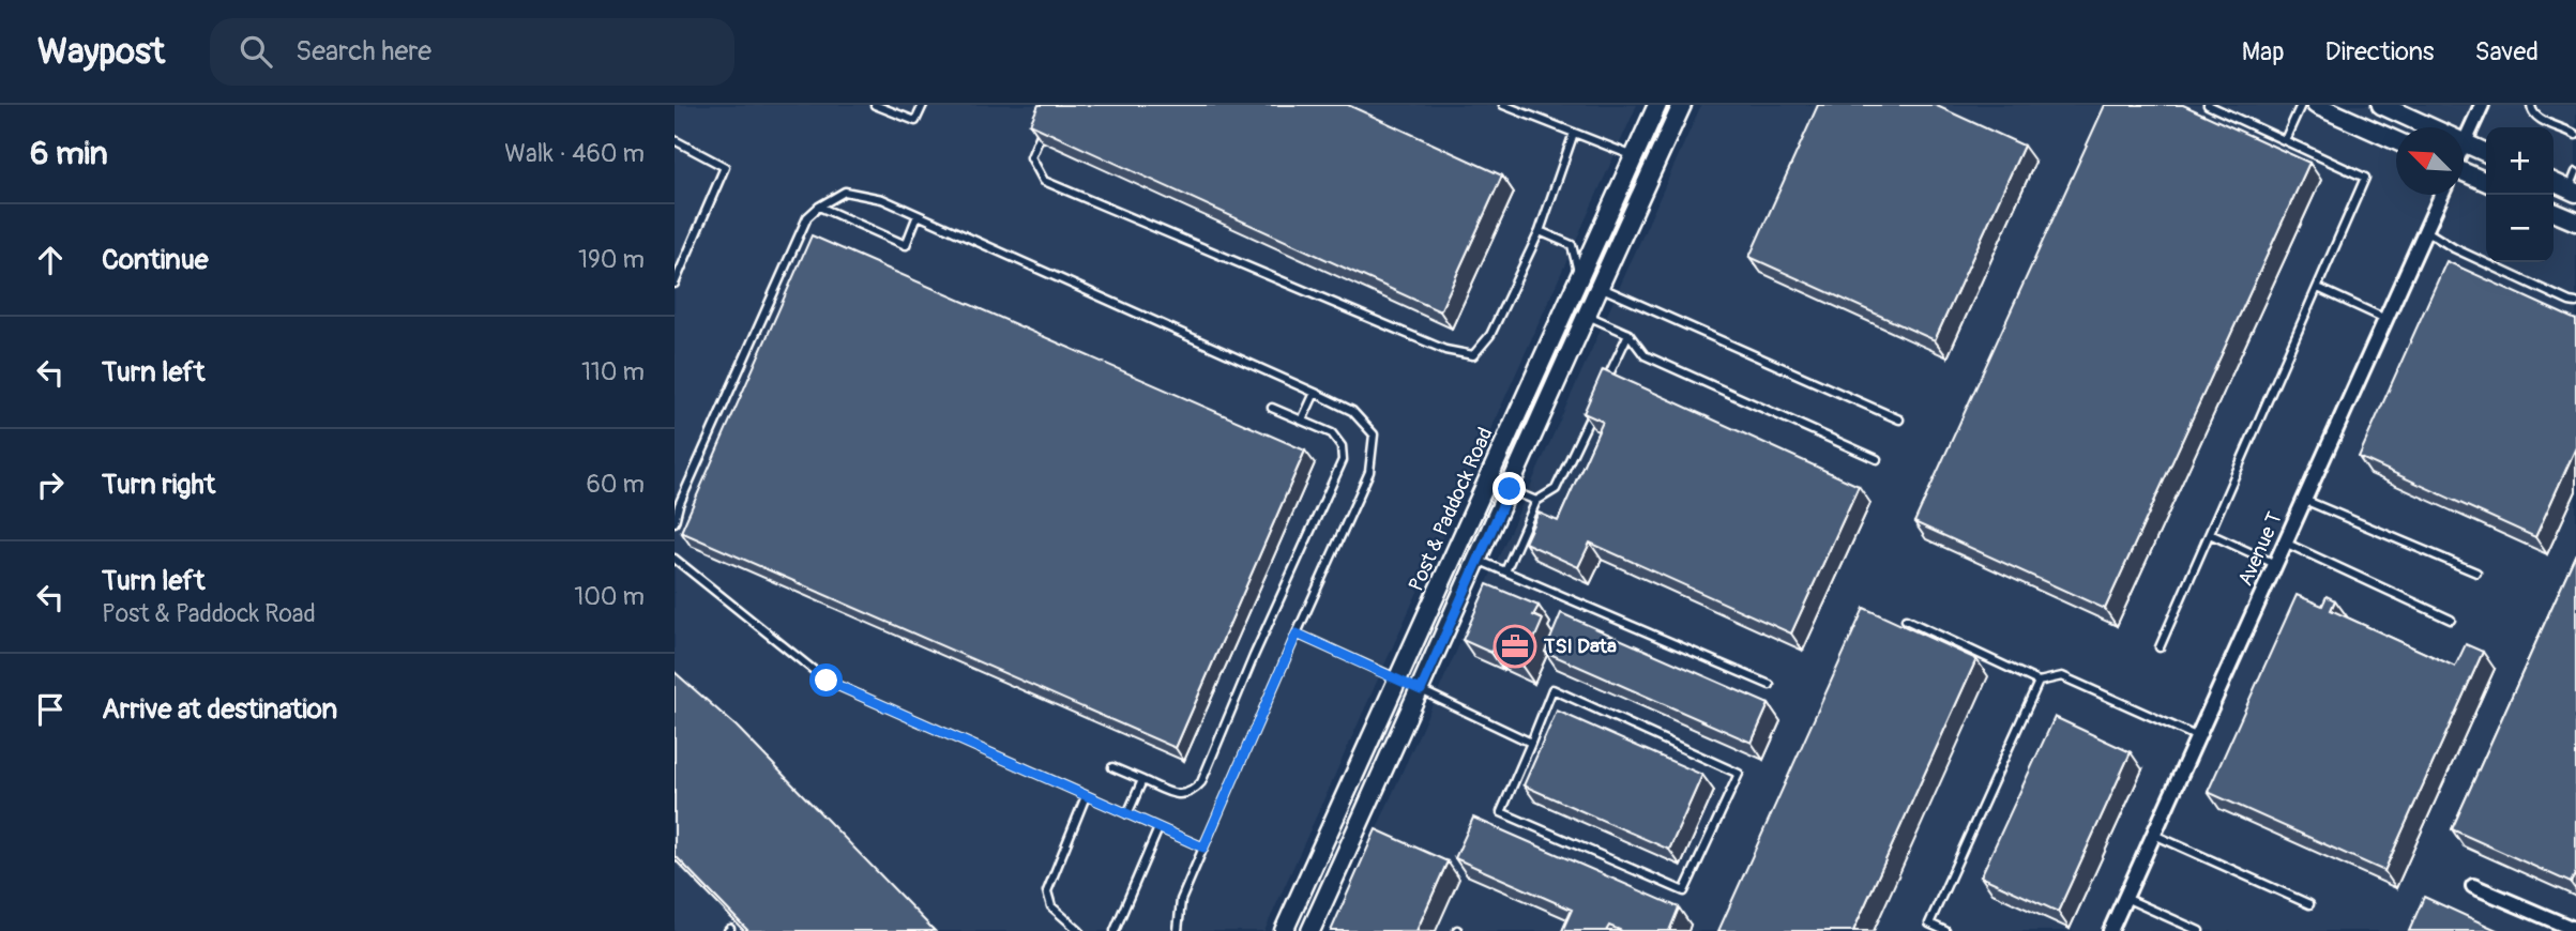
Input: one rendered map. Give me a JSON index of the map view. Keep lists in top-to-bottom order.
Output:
{
  "streets": {
    "street": ["Post & Paddock Road", "Avenue T"]
  },
  "places": {
    "office": ["TSI Data"]
  },
  "north": "top left",
  "page": {
    "header": "Waypost",
    "search": "Search here",
    "nav": ["Map", "Directions", "Saved"],
    "heading": ["6 min", "Walk · 460 m"],
    "map_buttons": ["+", "−"],
    "list": [
      ["Continue", "190 m"],
      ["Turn left", "110 m"],
      ["Turn right", "60 m"],
      ["Turn left", "Post & Paddock Road", "100 m"],
      "Arrive at destination"
    ]
  }
}
